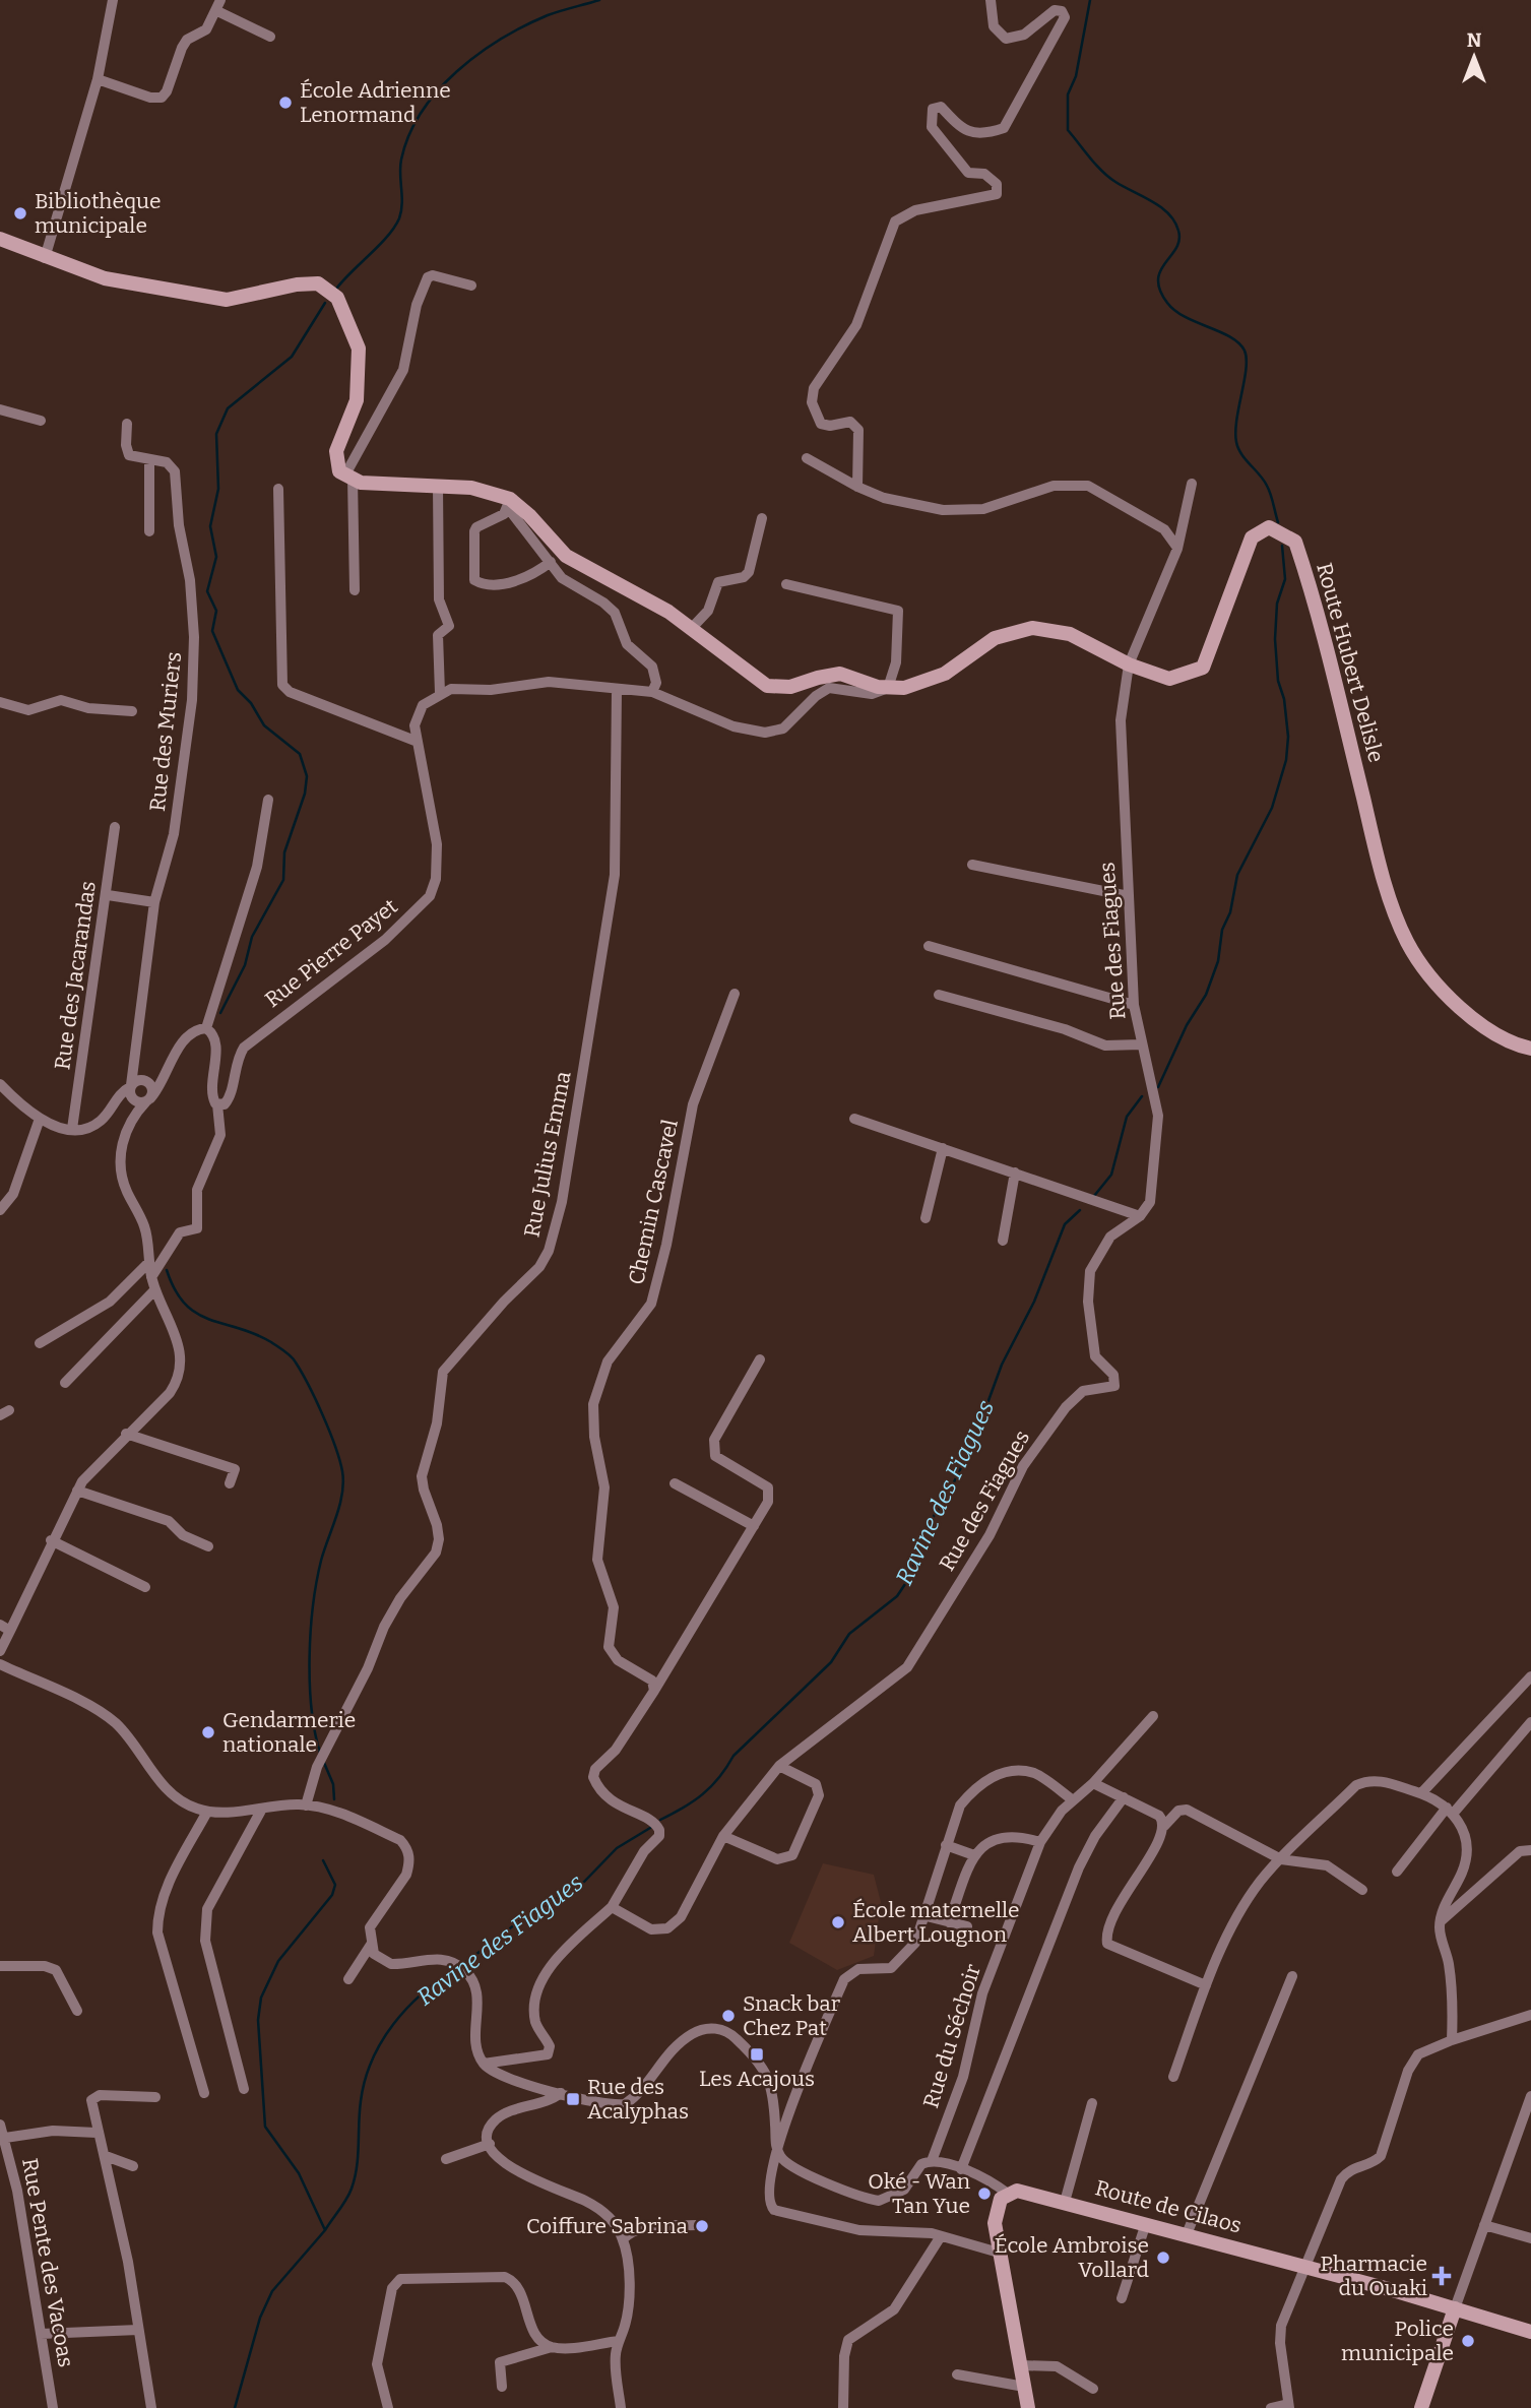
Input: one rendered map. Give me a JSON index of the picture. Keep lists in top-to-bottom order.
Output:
{
  "streets": {
    "main road": ["Route Hubert Delisle", "Route de Cilaos"],
    "street": [
      "Rue des Muriers",
      "Rue des Fiagues",
      "Rue Pierre Payet",
      "Rue des Jacarandas",
      "Rue Julius Emma",
      "Chemin Cascavel",
      "Rue du Séchoir",
      "Rue Pente des Vacoas"
    ]
  },
  "crossings": [
    ["Route Hubert Delisle", "Rue des Fiagues"]
  ],
  "water": ["Ravine des Fiagues"],
  "places": {
    "other": [
      "École Adrienne Lenormand",
      "Bibliothèque municipale",
      "Gendarmerie nationale",
      "École maternelle Albert Lougnon",
      "Snack bar Chez Pat",
      "Oké - Wan Tan Yue",
      "Coiffure Sabrina",
      "École Ambroise Vollard",
      "Police municipale"
    ],
    "transit": ["Les Acajous", "Rue des Acalyphas"],
    "health": ["Pharmacie du Ouaki"]
  },
  "north": "top"
}
